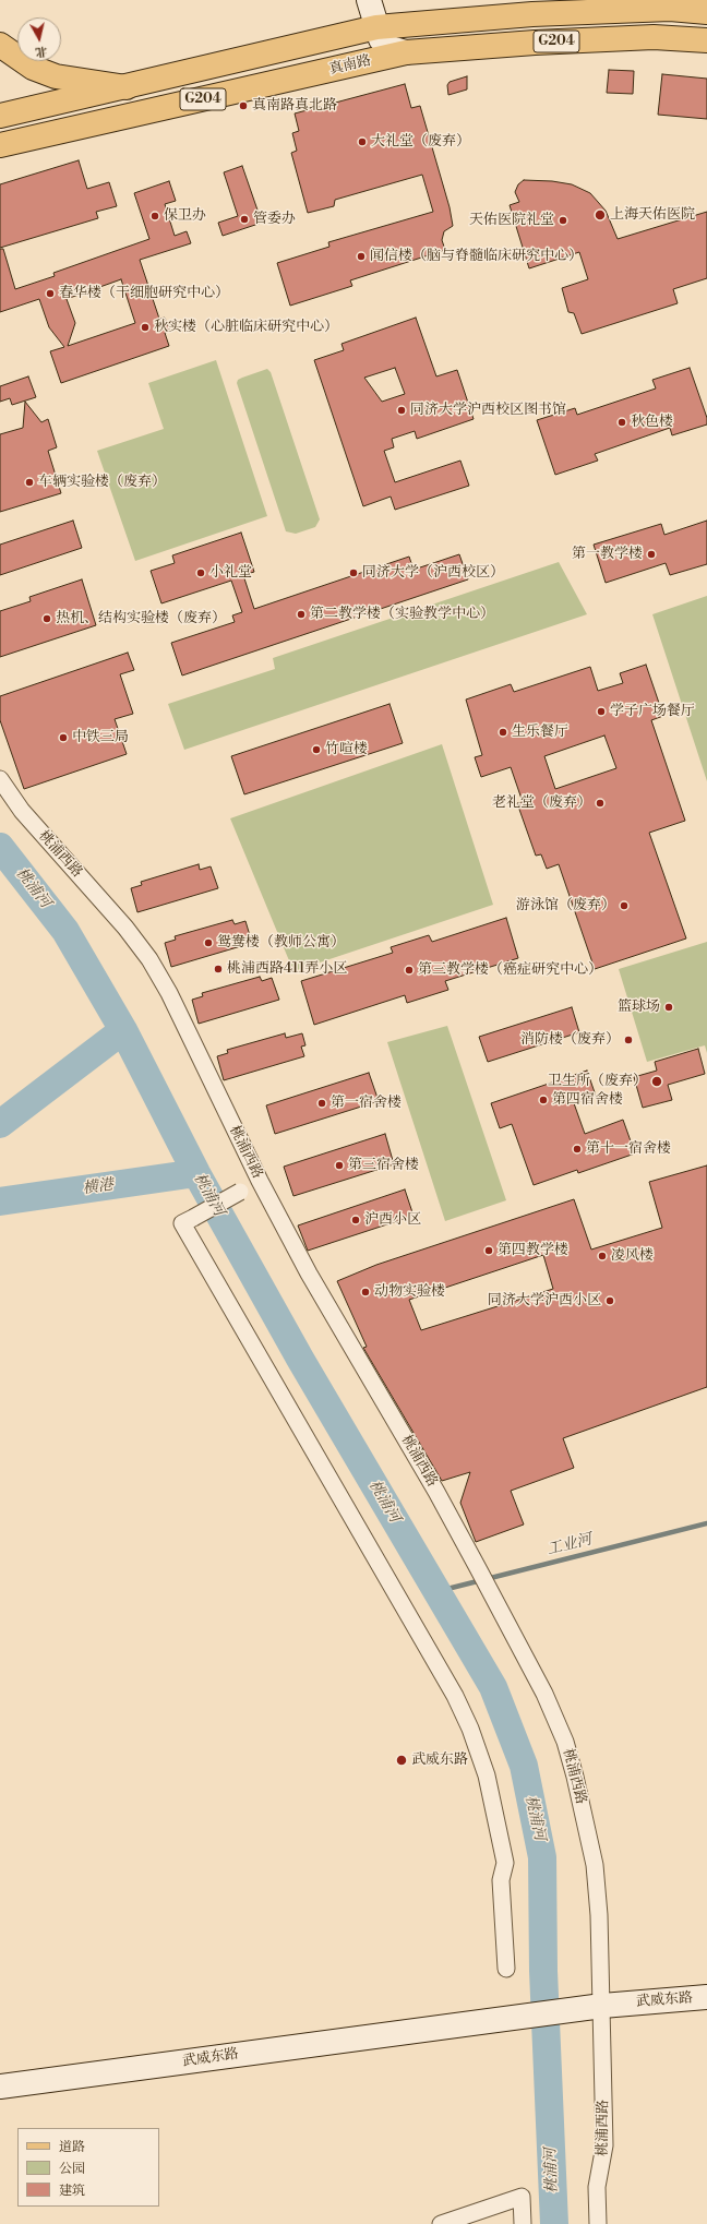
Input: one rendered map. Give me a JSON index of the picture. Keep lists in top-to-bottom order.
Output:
{
  "streets": {
    "main road": ["G204", "真南路", "武威东路"],
    "street": ["桃浦西路"]
  },
  "crossings": [
    ["桃浦西路", "武威东路"]
  ],
  "water": ["桃浦河", "横港", "工业河"],
  "places": [
    "真南路真北路",
    "大礼堂（废弃）",
    "上海天佑医院",
    "保卫办",
    "管委办",
    "天佑医院礼堂",
    "闻信楼（脑与脊髓临床研究中心）",
    "春华楼（干细胞研究中心）",
    "秋实楼（心脏临床研究中心）",
    "同济大学沪西校区图书馆",
    "秋色楼",
    "车辆实验楼（废弃）",
    "第一教学楼",
    "小礼堂",
    "同济大学（沪西校区）",
    "第二教学楼（实验教学中心）",
    "热机、结构实验楼（废弃）",
    "学子广场餐厅",
    "生乐餐厅",
    "中铁三局",
    "竹喧楼",
    "老礼堂（废弃）",
    "游泳馆（废弃）",
    "鸳鸯楼（教师公寓）",
    "桃浦西路411弄小区",
    "第三教学楼（癌症研究中心）",
    "篮球场",
    "消防楼（废弃）",
    "卫生所（废弃）",
    "第四宿舍楼",
    "第一宿舍楼",
    "第十一宿舍楼",
    "第三宿舍楼",
    "沪西小区",
    "第四教学楼",
    "凌风楼",
    "动物实验楼",
    "同济大学沪西小区",
    "武威东路"
  ],
  "legend": ["道路", "公园", "建筑"],
  "north": "bottom"
}
